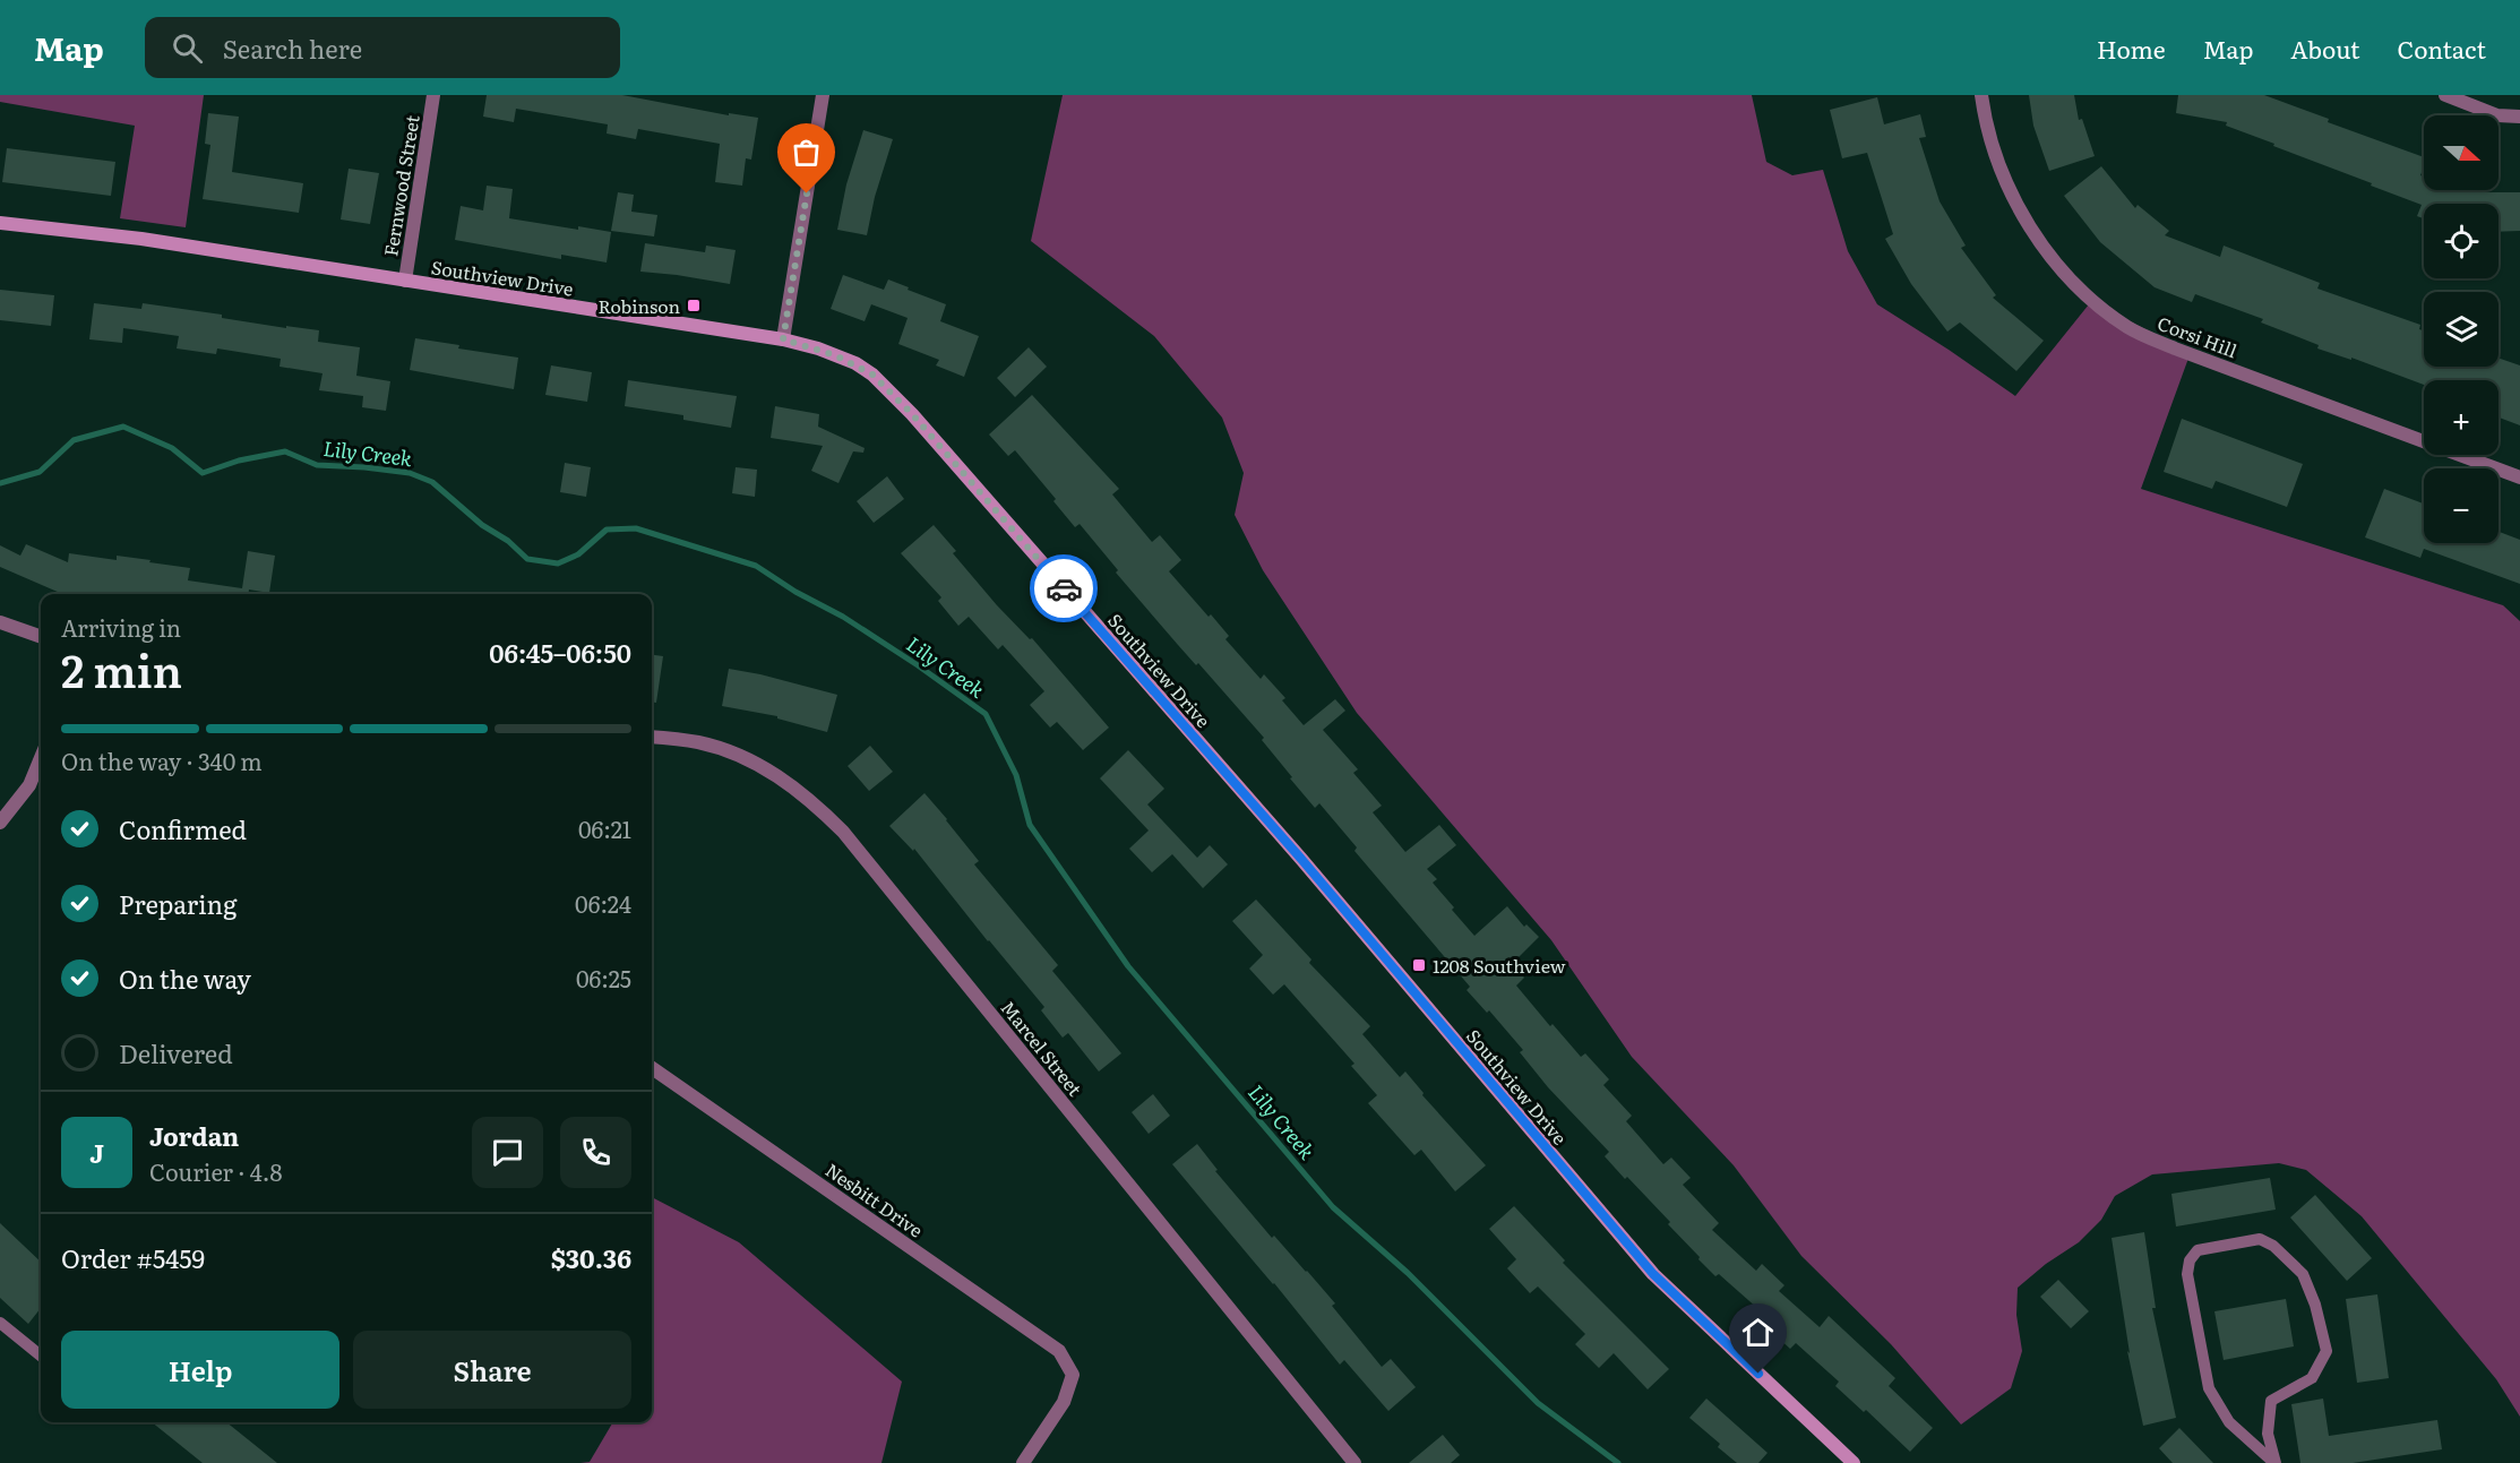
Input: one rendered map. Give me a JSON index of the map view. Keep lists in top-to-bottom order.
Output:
{
  "streets": {
    "street": [
      "Fernwood Street",
      "Southview Drive",
      "Corsi Hill",
      "Marcel Street",
      "Nesbitt Drive"
    ]
  },
  "crossings": [
    ["Fernwood Street", "Southview Drive"]
  ],
  "water": ["Lily Creek"],
  "places": {
    "transit": ["Robinson", "1208 Southview"]
  },
  "north": "right",
  "page": {
    "header": "Map",
    "search": "Search here",
    "nav": [
      "Home",
      "Map",
      "About",
      "Contact"
    ],
    "map_buttons": ["+", "−"],
    "heading": ["2 min", "Arriving in", "06:45–06:50"],
    "panel": [
      "Jordan",
      "Courier · 4.8",
      "Order #5459",
      "$30.36"
    ],
    "bar": "On the way · 340 m",
    "list": [
      ["Confirmed", "06:21"],
      ["Preparing", "06:24"],
      ["On the way", "06:25"],
      "Delivered"
    ],
    "round": "J",
    "buttons": ["Help", "Share"]
  }
}
